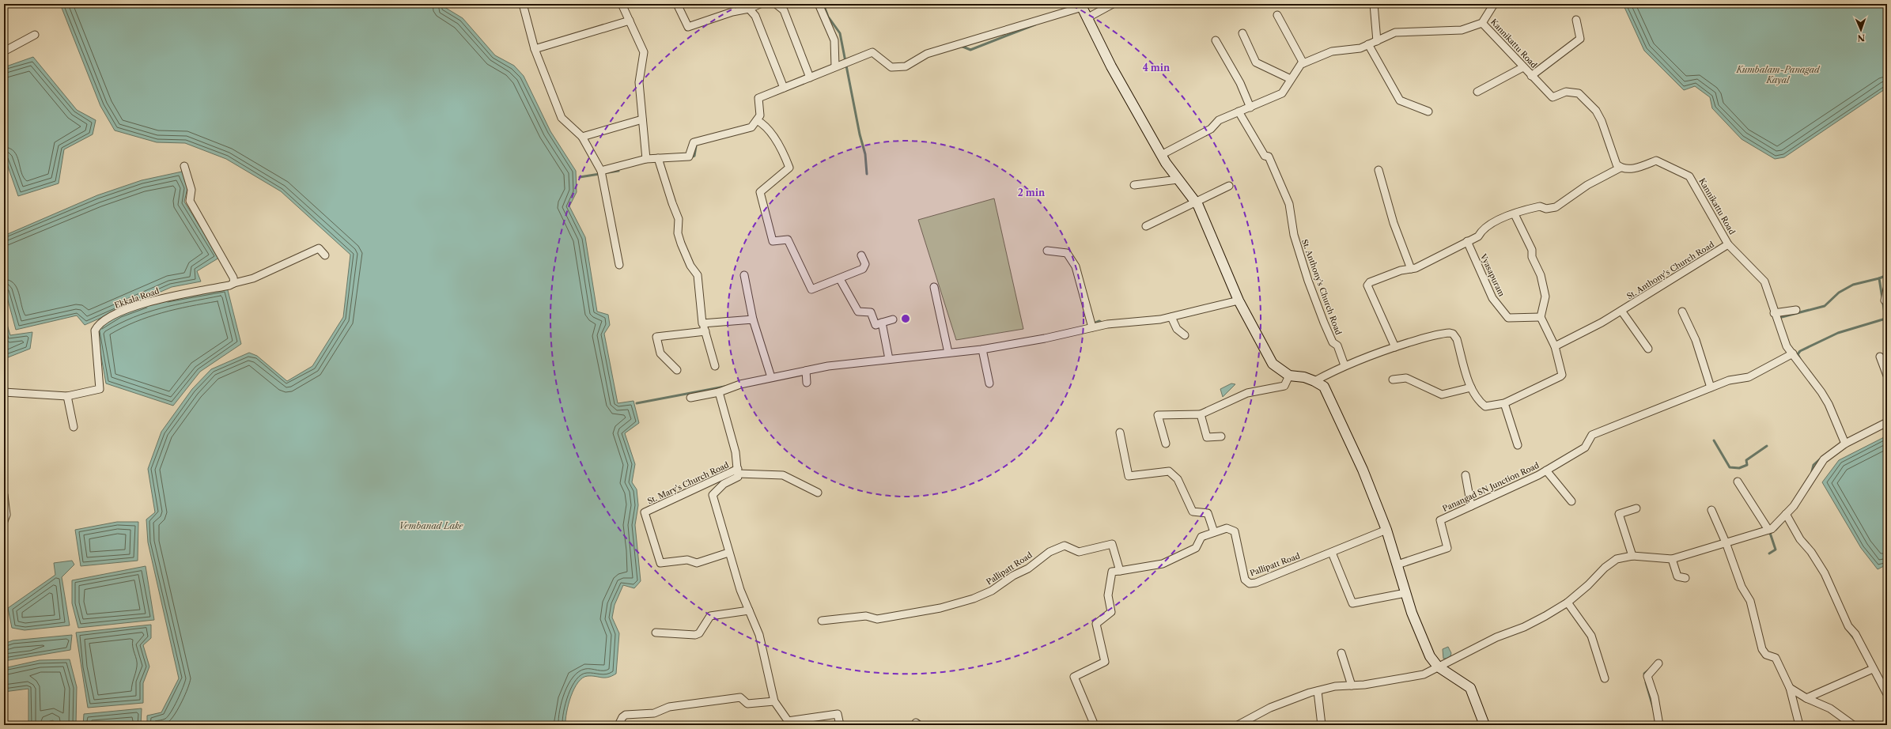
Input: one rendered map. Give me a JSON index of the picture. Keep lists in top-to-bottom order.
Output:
{
  "streets": {
    "street": [
      "Kannikattu Road",
      "St. Anthony's Church Road",
      "Vyasapuram",
      "Ekkala Road",
      "St. Mary's Church Road",
      "Panangad SN Junction Road",
      "Pallipatt Road"
    ]
  },
  "crossings": [
    ["Kannikattu Road", "St. Anthony's Church Road"]
  ],
  "water": ["Kumbalam-Panagad Kayal", "Vembanad Lake"],
  "north": "bottom",
  "rings": ["4 min", "2 min"]
}
